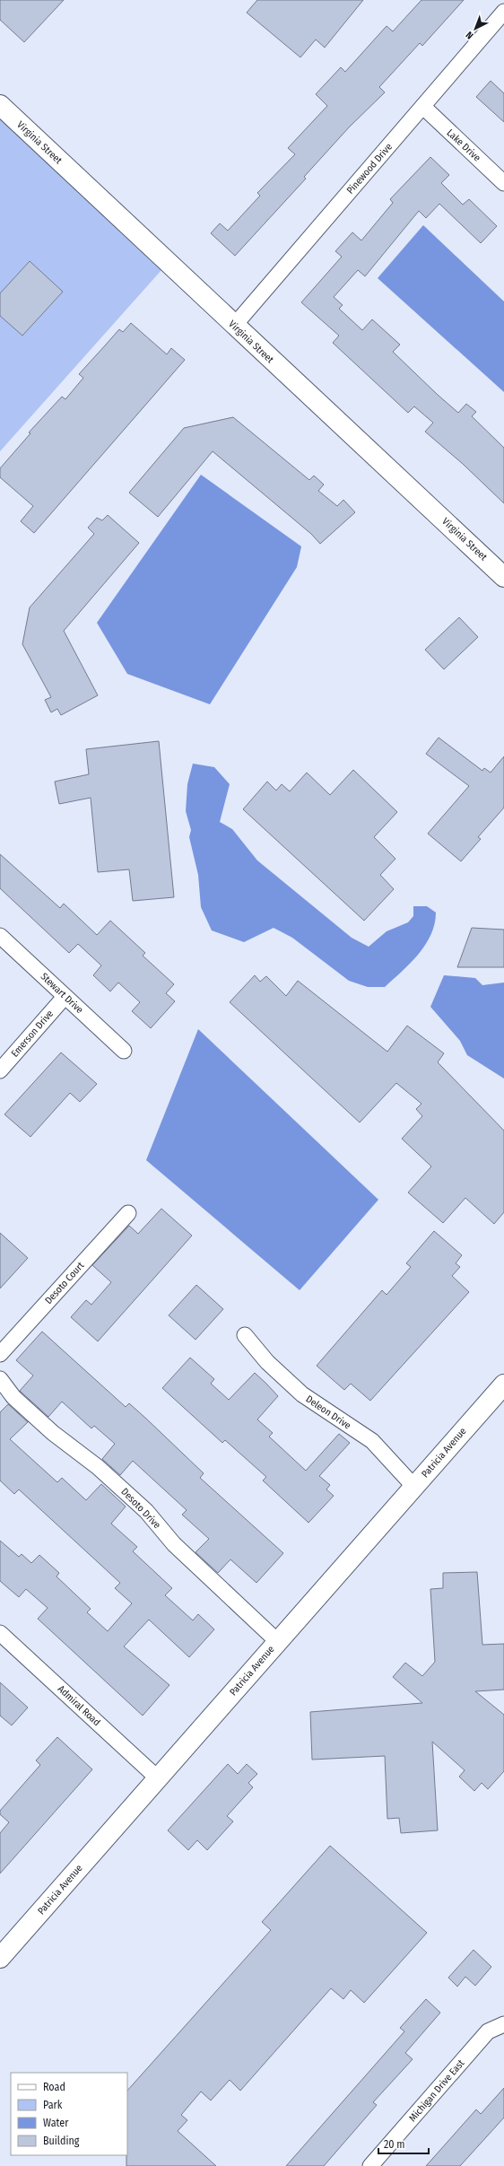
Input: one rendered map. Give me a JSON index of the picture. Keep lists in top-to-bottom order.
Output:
{
  "streets": {
    "street": [
      "Virginia Street",
      "Lake Drive",
      "Pinewood Drive",
      "Stewart Drive",
      "Emerson Drive",
      "Desoto Court",
      "Deleon Drive",
      "Patricia Avenue",
      "Desoto Drive",
      "Admiral Road",
      "Michigan Drive East"
    ]
  },
  "crossings": [
    ["Virginia Street", "Pinewood Drive"],
    ["Lake Drive", "Pinewood Drive"],
    ["Stewart Drive", "Emerson Drive"],
    ["Deleon Drive", "Patricia Avenue"],
    ["Patricia Avenue", "Desoto Drive"],
    ["Patricia Avenue", "Admiral Road"]
  ],
  "legend": [
    "Road",
    "Park",
    "Water",
    "Building"
  ],
  "scale_bar": "20 m",
  "north": "bottom left"
}
